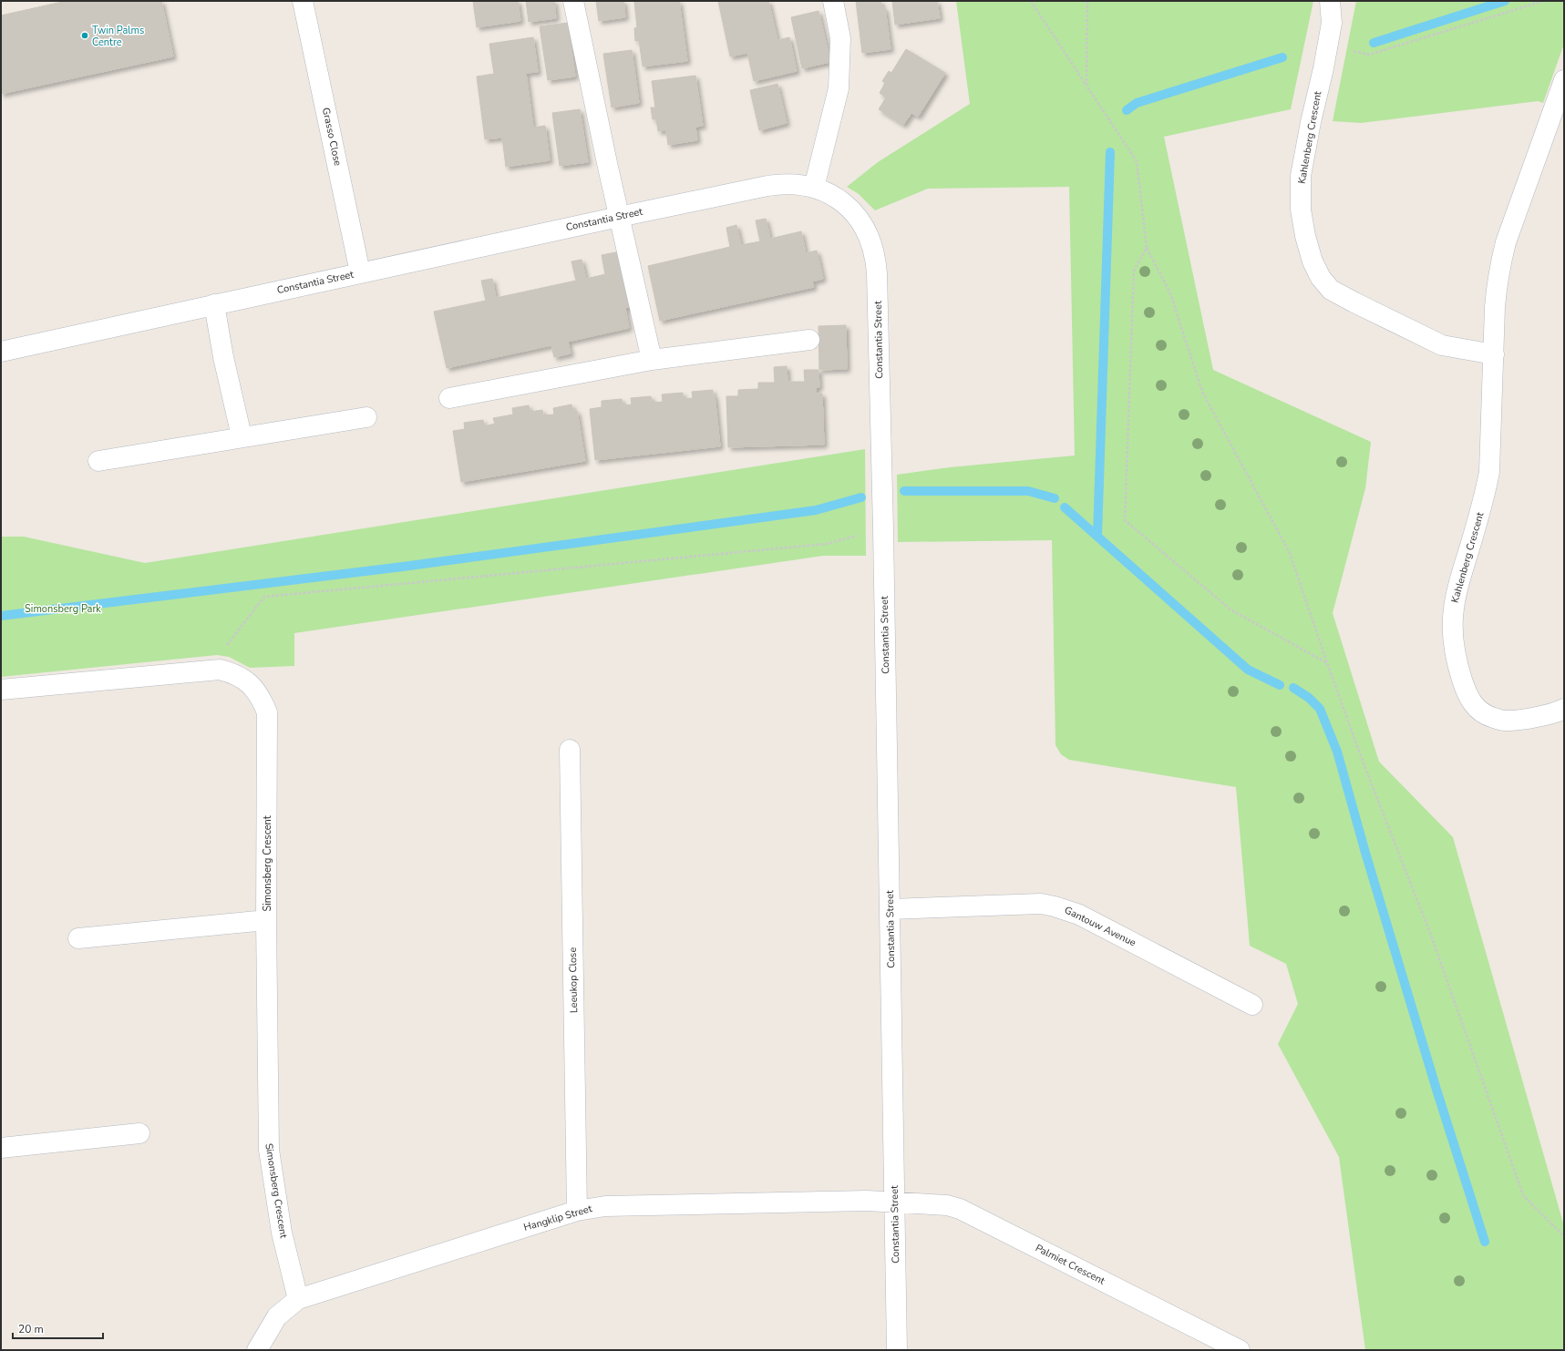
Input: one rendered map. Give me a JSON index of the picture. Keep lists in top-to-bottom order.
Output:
{
  "streets": {
    "street": [
      "Grasso Close",
      "Kahlenberg Crescent",
      "Constantia Street",
      "Simonsberg Crescent",
      "Gantouw Avenue",
      "Leeukop Close",
      "Hangklip Street",
      "Palmiet Crescent"
    ]
  },
  "crossings": [
    ["Grasso Close", "Constantia Street"],
    ["Constantia Street", "Gantouw Avenue"],
    ["Constantia Street", "Hangklip Street"],
    ["Constantia Street", "Palmiet Crescent"],
    ["Simonsberg Crescent", "Hangklip Street"],
    ["Leeukop Close", "Hangklip Street"],
    ["Hangklip Street", "Palmiet Crescent"]
  ],
  "parks": ["Simonsberg Park"],
  "places": ["Twin Palms Centre"],
  "scale_bar": "20 m"
}
